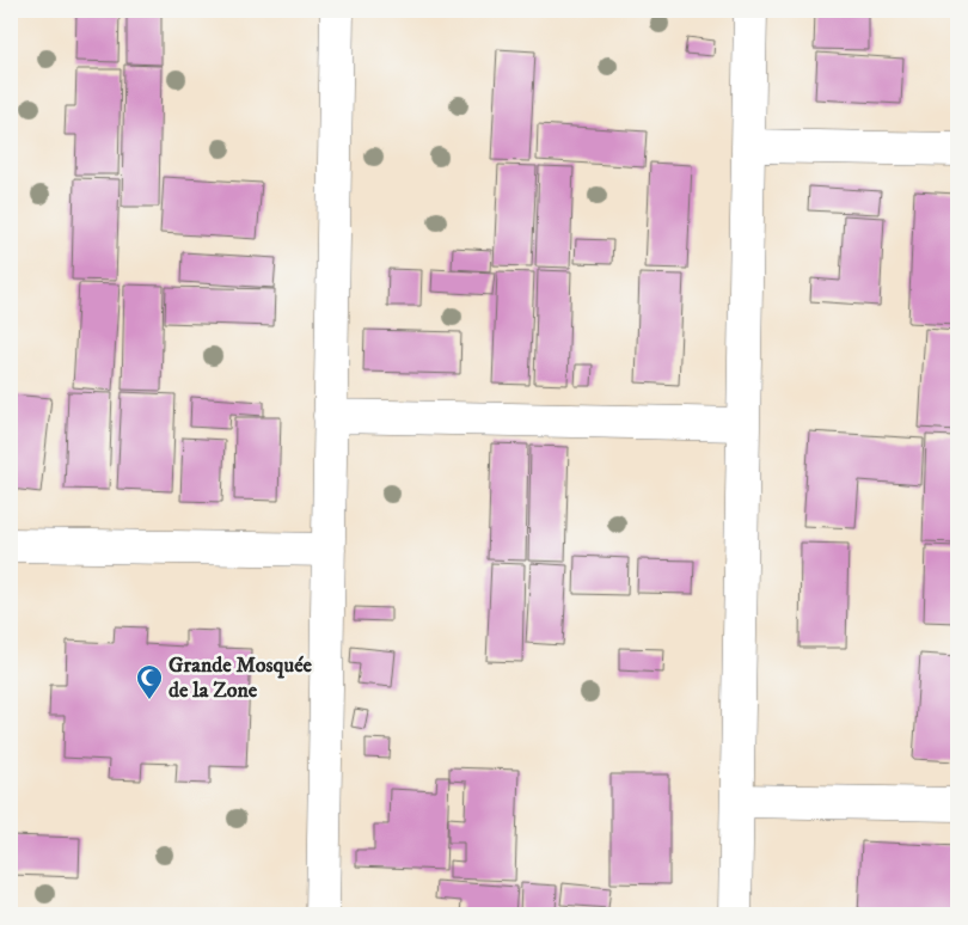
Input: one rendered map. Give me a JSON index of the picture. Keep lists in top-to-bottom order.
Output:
{
  "places": {
    "mosque": ["Grande Mosquée de la Zone"]
  }
}
